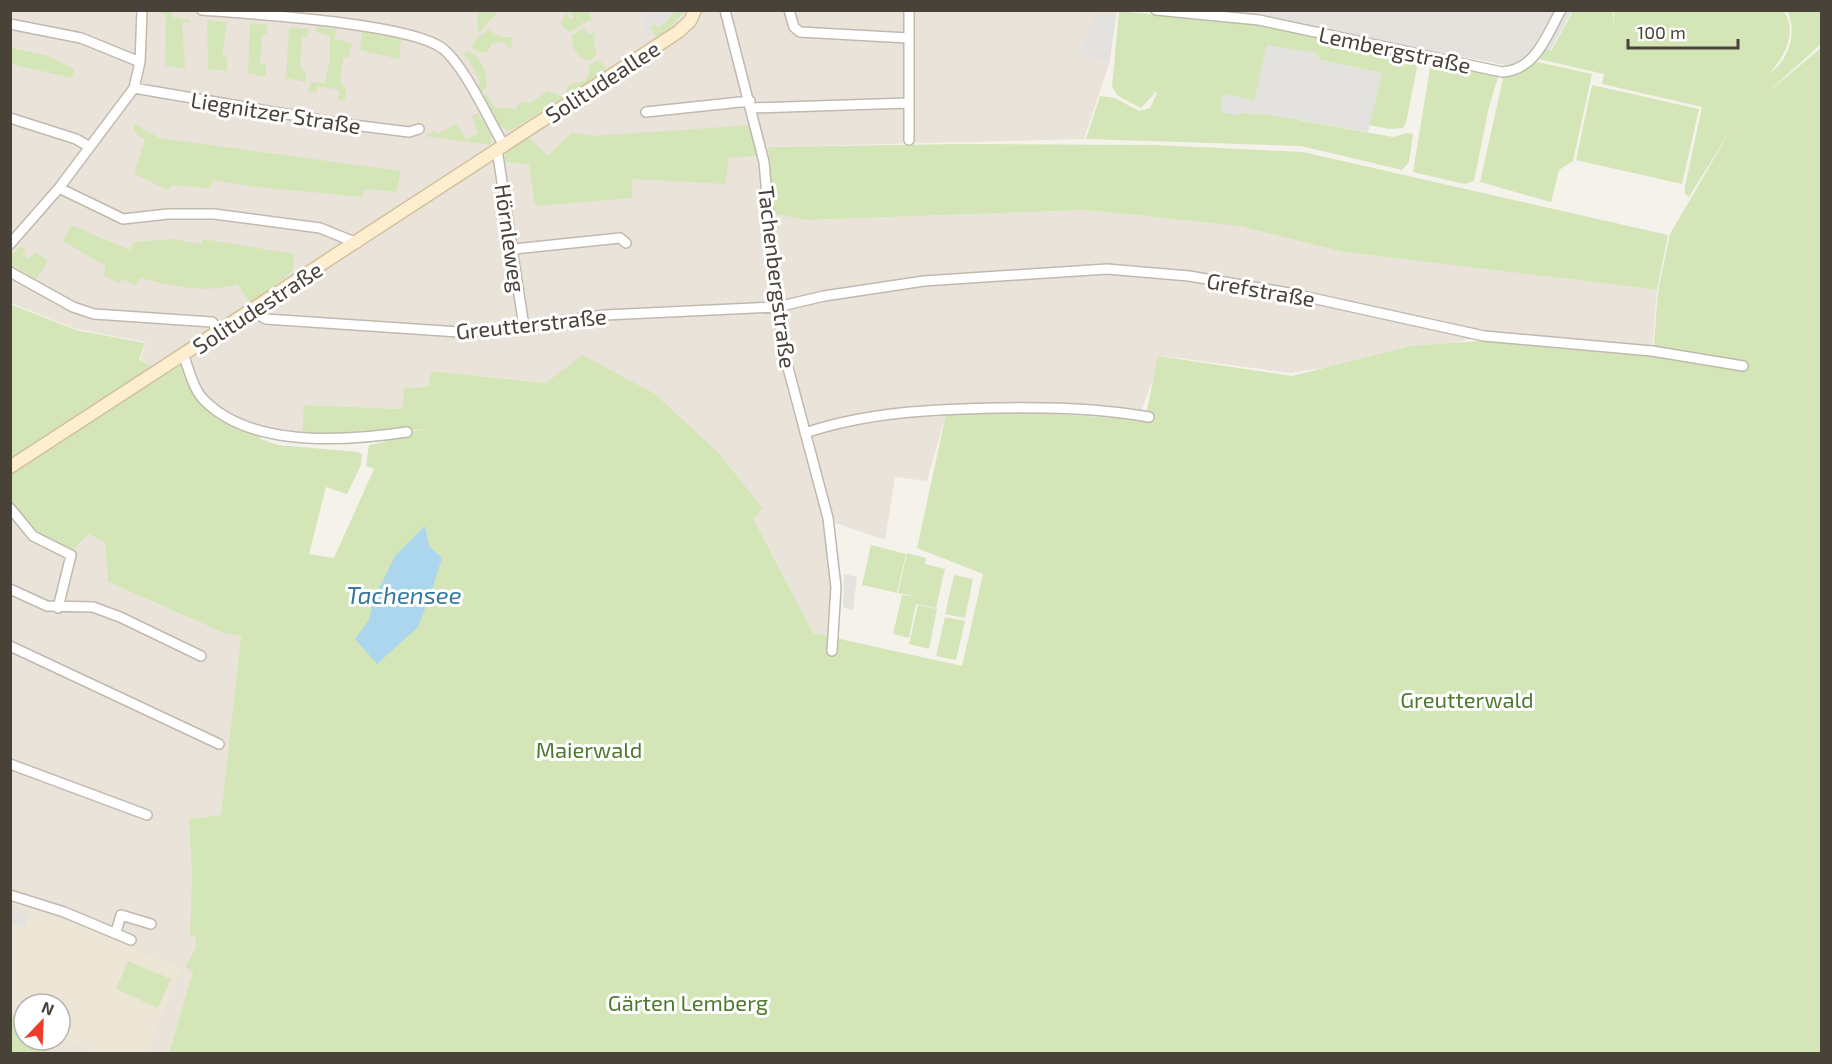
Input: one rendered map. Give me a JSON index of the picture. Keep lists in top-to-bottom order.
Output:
{
  "streets": {
    "main road": ["Solitudeallee", "Solitudestraße"],
    "street": [
      "Lembergstraße",
      "Liegnitzer Straße",
      "Hörnleweg",
      "Tachenbergstraße",
      "Grefstraße",
      "Greutterstraße"
    ]
  },
  "crossings": [
    ["Solitudeallee", "Hörnleweg"],
    ["Solitudeallee", "Solitudestraße"],
    ["Hörnleweg", "Solitudestraße"],
    ["Hörnleweg", "Greutterstraße"],
    ["Tachenbergstraße", "Grefstraße"],
    ["Tachenbergstraße", "Greutterstraße"],
    ["Grefstraße", "Greutterstraße"],
    ["Solitudestraße", "Greutterstraße"]
  ],
  "water": ["Tachensee"],
  "parks": ["Greutterwald", "Maierwald", "Gärten Lemberg"],
  "scale_bar": "100 m",
  "north": "top right"
}
